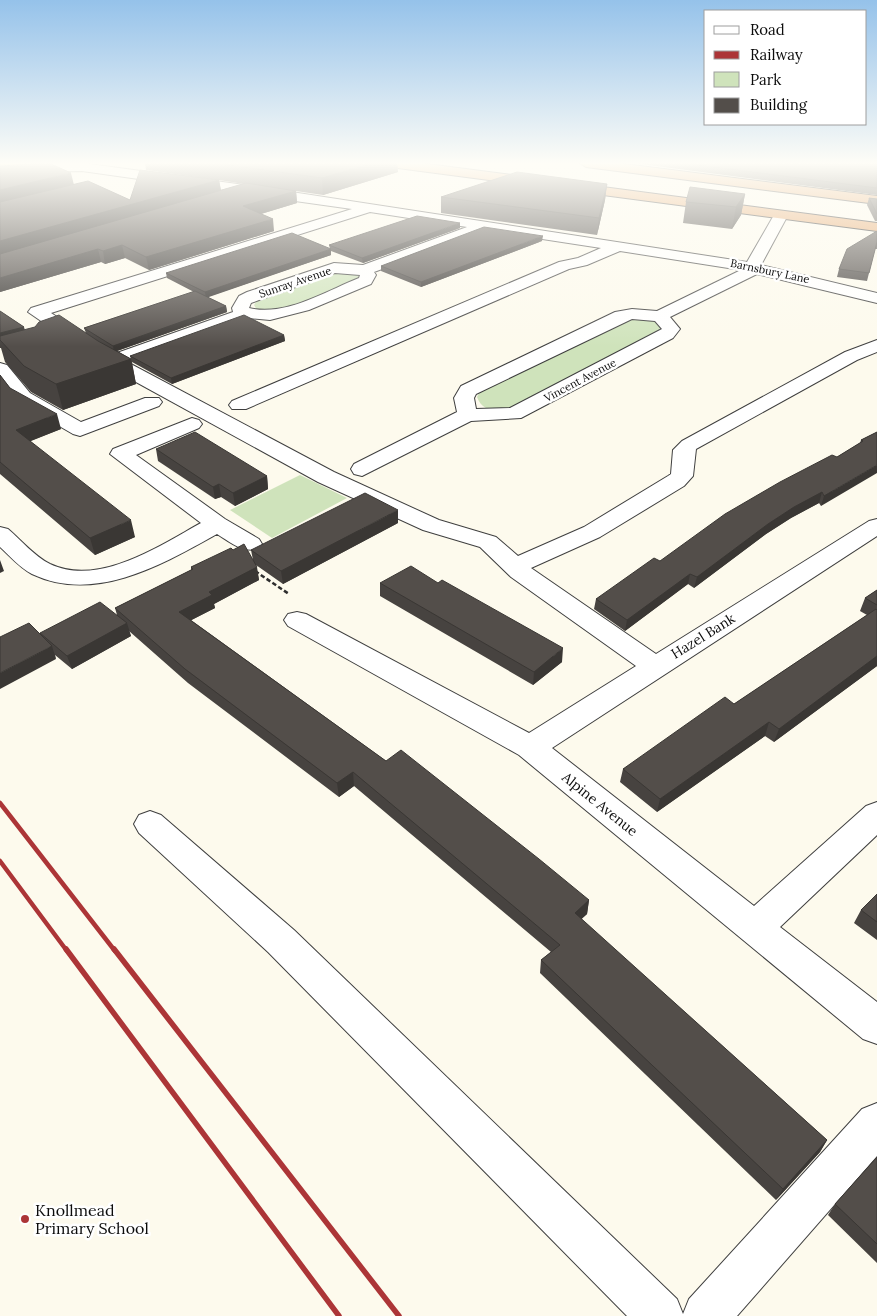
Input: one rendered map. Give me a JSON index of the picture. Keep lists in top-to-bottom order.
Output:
{
  "streets": {
    "street": [
      "Barnsbury Lane",
      "Sunray Avenue",
      "Vincent Avenue",
      "Hazel Bank",
      "Alpine Avenue"
    ]
  },
  "crossings": [
    ["Barnsbury Lane", "Sunray Avenue"],
    ["Hazel Bank", "Alpine Avenue"]
  ],
  "places": ["Knollmead Primary School"],
  "legend": [
    "Road",
    "Railway",
    "Park",
    "Building"
  ]
}
